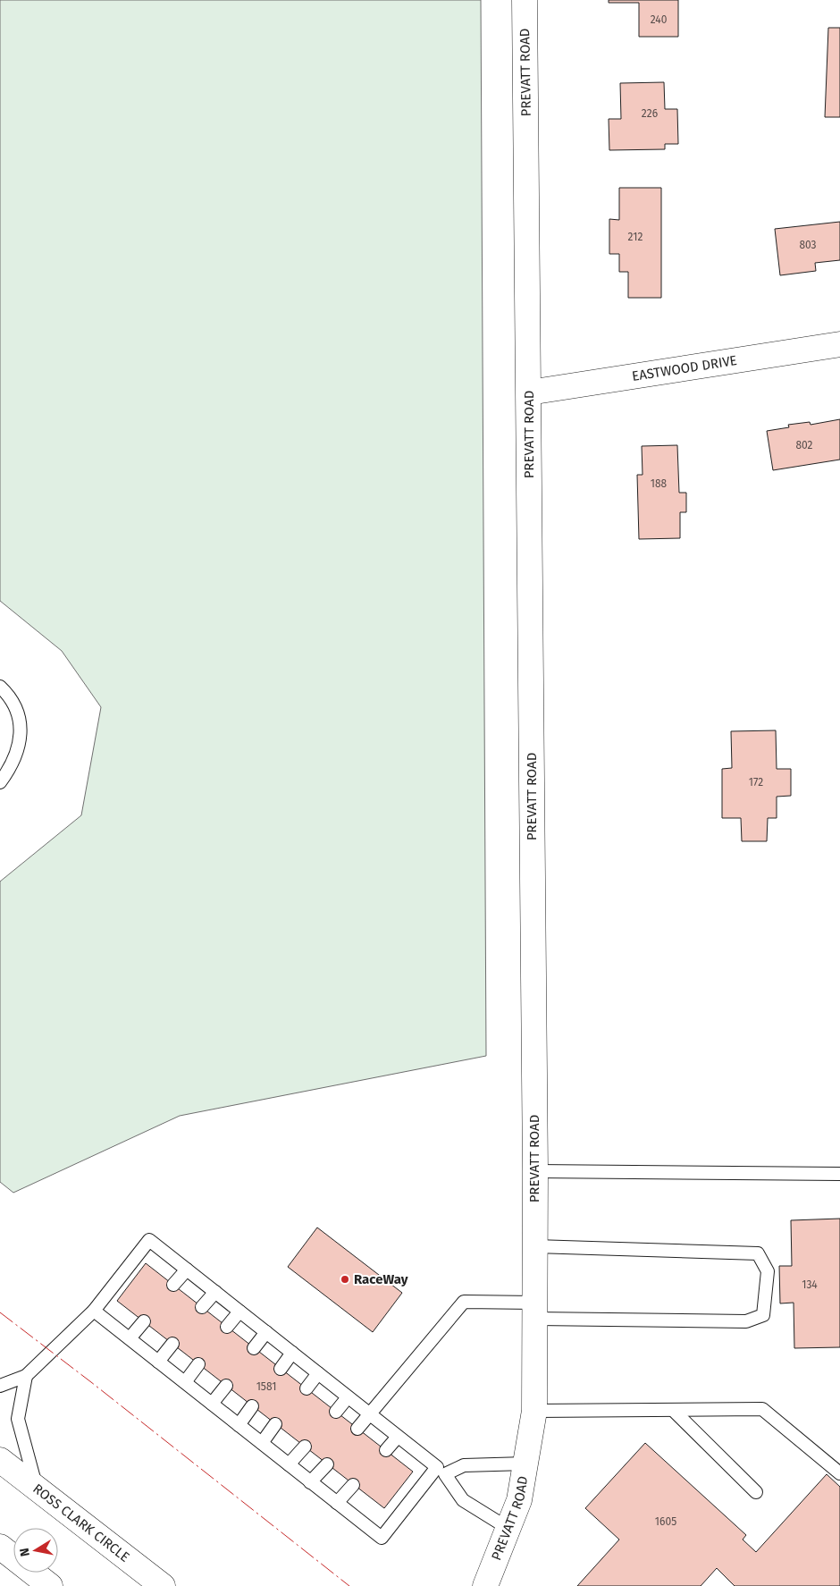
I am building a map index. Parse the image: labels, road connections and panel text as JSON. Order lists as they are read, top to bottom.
{
  "streets": {
    "main road": ["PREVATT ROAD", "EASTWOOD DRIVE", "ROSS CLARK CIRCLE"]
  },
  "crossings": [
    ["PREVATT ROAD", "EASTWOOD DRIVE"]
  ],
  "places": ["RaceWay"],
  "house_numbers": [
    "240",
    "226",
    "212",
    "803",
    "802",
    "188",
    "172",
    "134",
    "1581",
    "1605"
  ],
  "north": "left"
}
